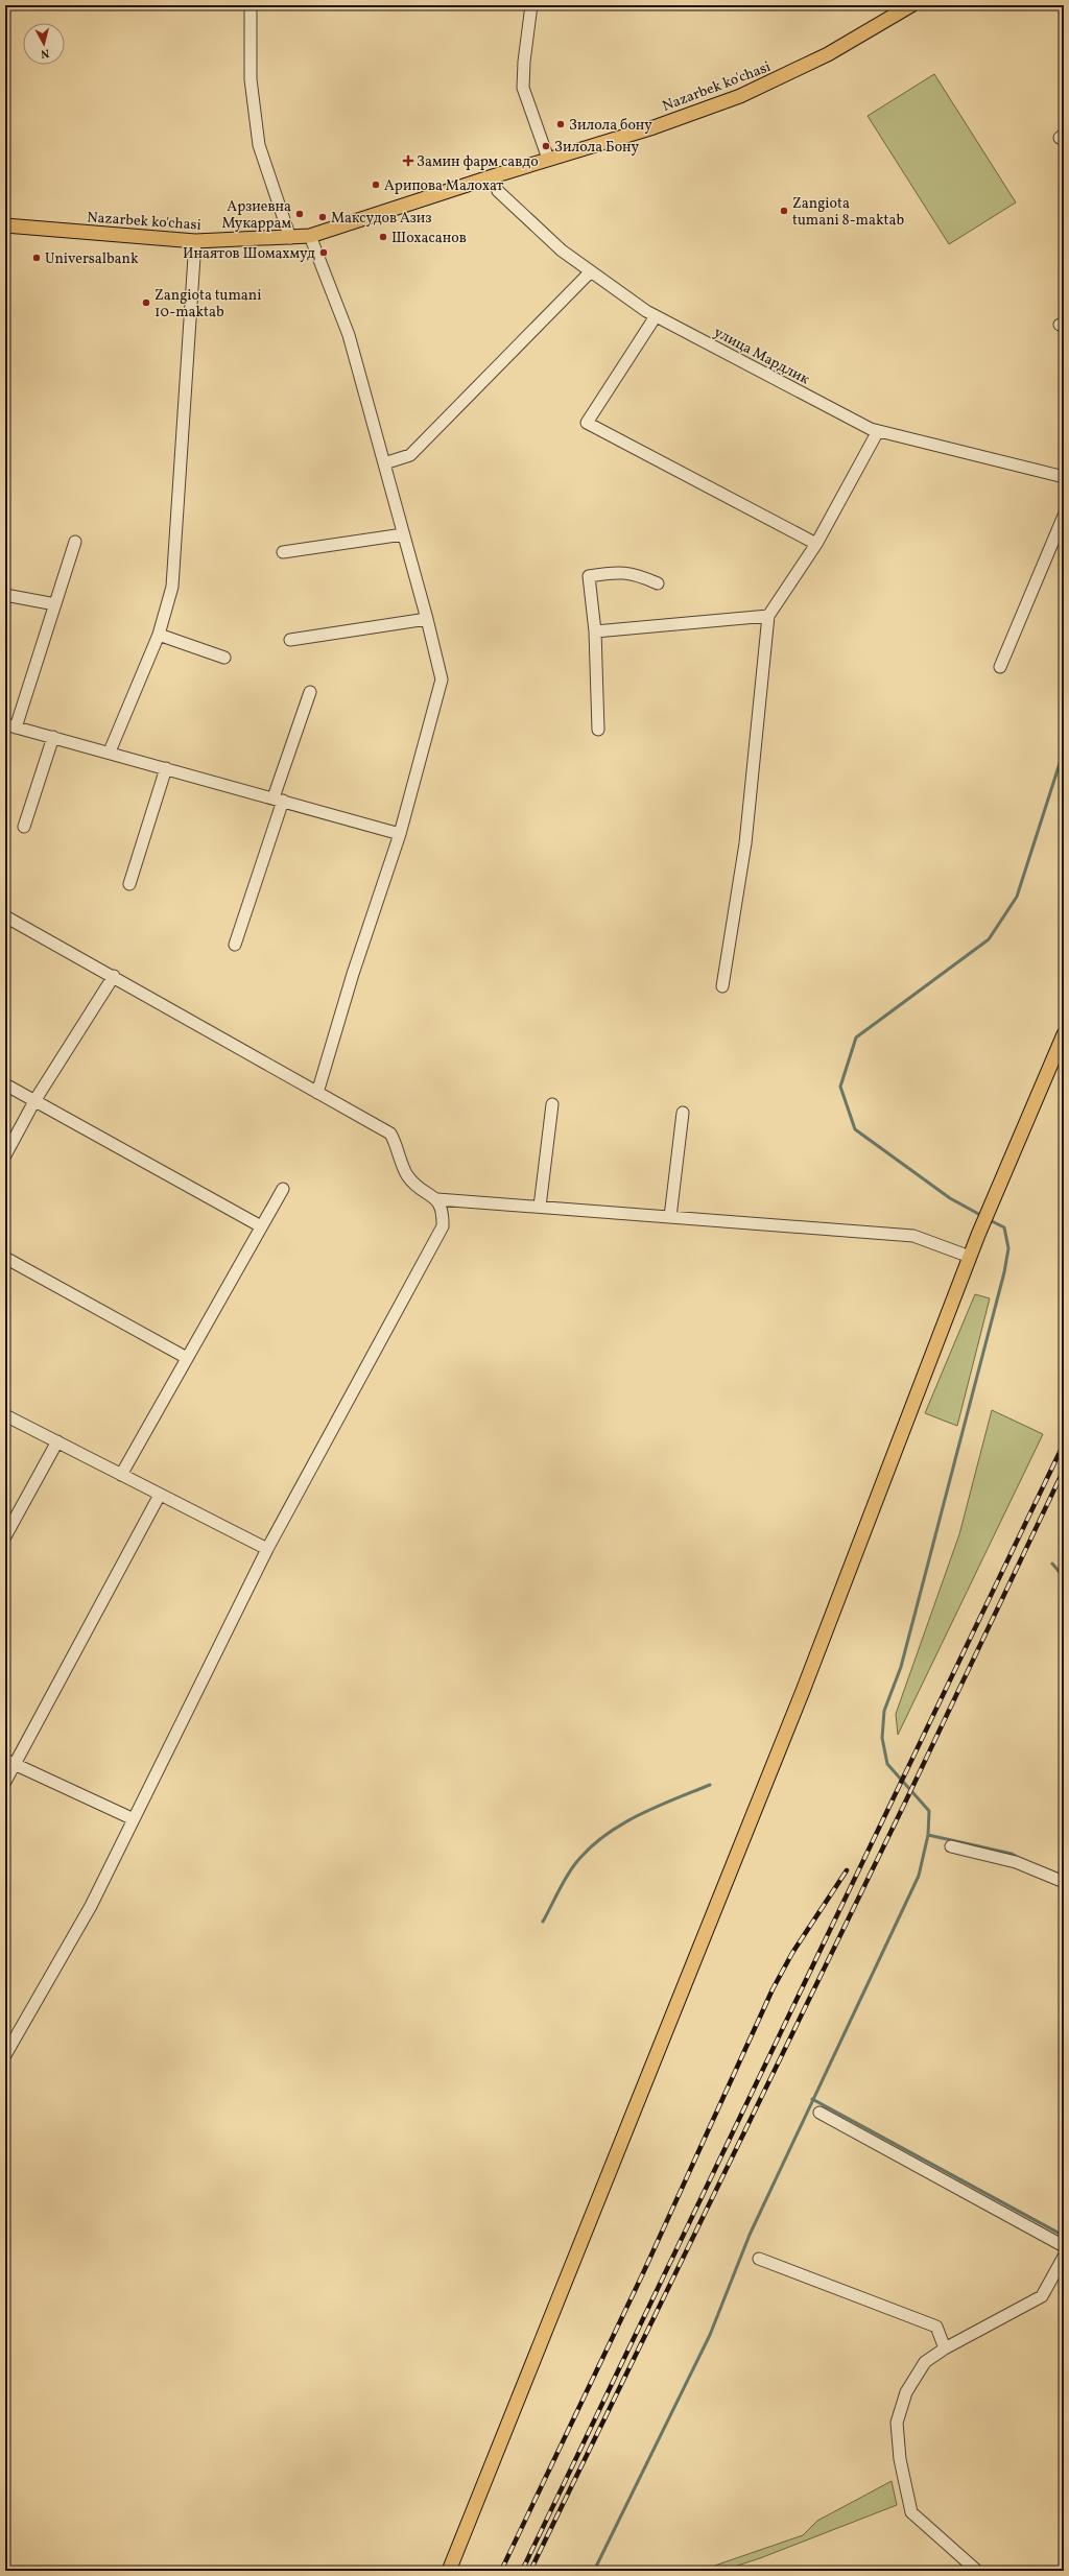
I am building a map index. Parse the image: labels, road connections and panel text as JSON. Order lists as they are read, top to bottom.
{
  "streets": {
    "main road": ["Nazarbek ko'chasi"],
    "street": ["улица Мардлик"]
  },
  "crossings": [
    ["Nazarbek ko'chasi", "улица Мардлик"]
  ],
  "places": {
    "other": [
      "Зилола бону",
      "Зилола Бону",
      "Арипова Малохат",
      "Zangiota tumani 8-maktab",
      "Арзиевна Мукаррам",
      "Максудов Азиз",
      "Шохасанов",
      "Инаятов Шомахмуд",
      "Universalbank",
      "Zangiota tumani 10-maktab"
    ],
    "health": ["Замин фарм савдо"]
  },
  "north": "bottom"
}
